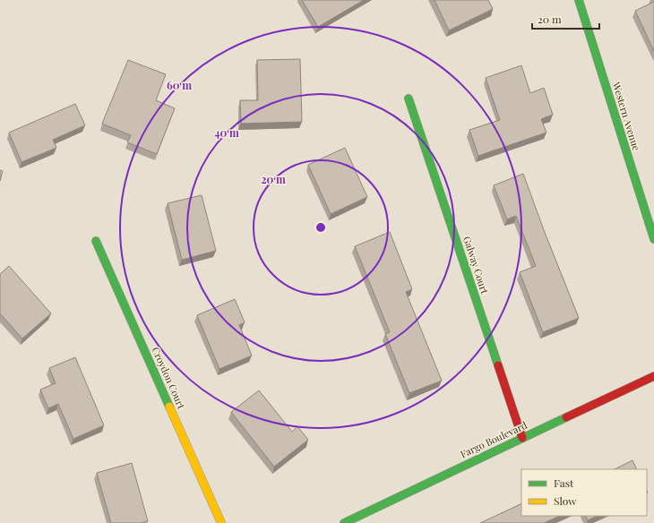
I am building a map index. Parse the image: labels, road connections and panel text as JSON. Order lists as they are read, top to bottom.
{
  "streets": {
    "street": [
      "Western Avenue",
      "Galway Court",
      "Croydon Court",
      "Fargo Boulevard"
    ]
  },
  "crossings": [
    ["Galway Court", "Fargo Boulevard"]
  ],
  "legend": ["Fast", "Slow"],
  "scale_bar": "20 m",
  "rings": ["60 m", "40 m", "20 m"]
}
